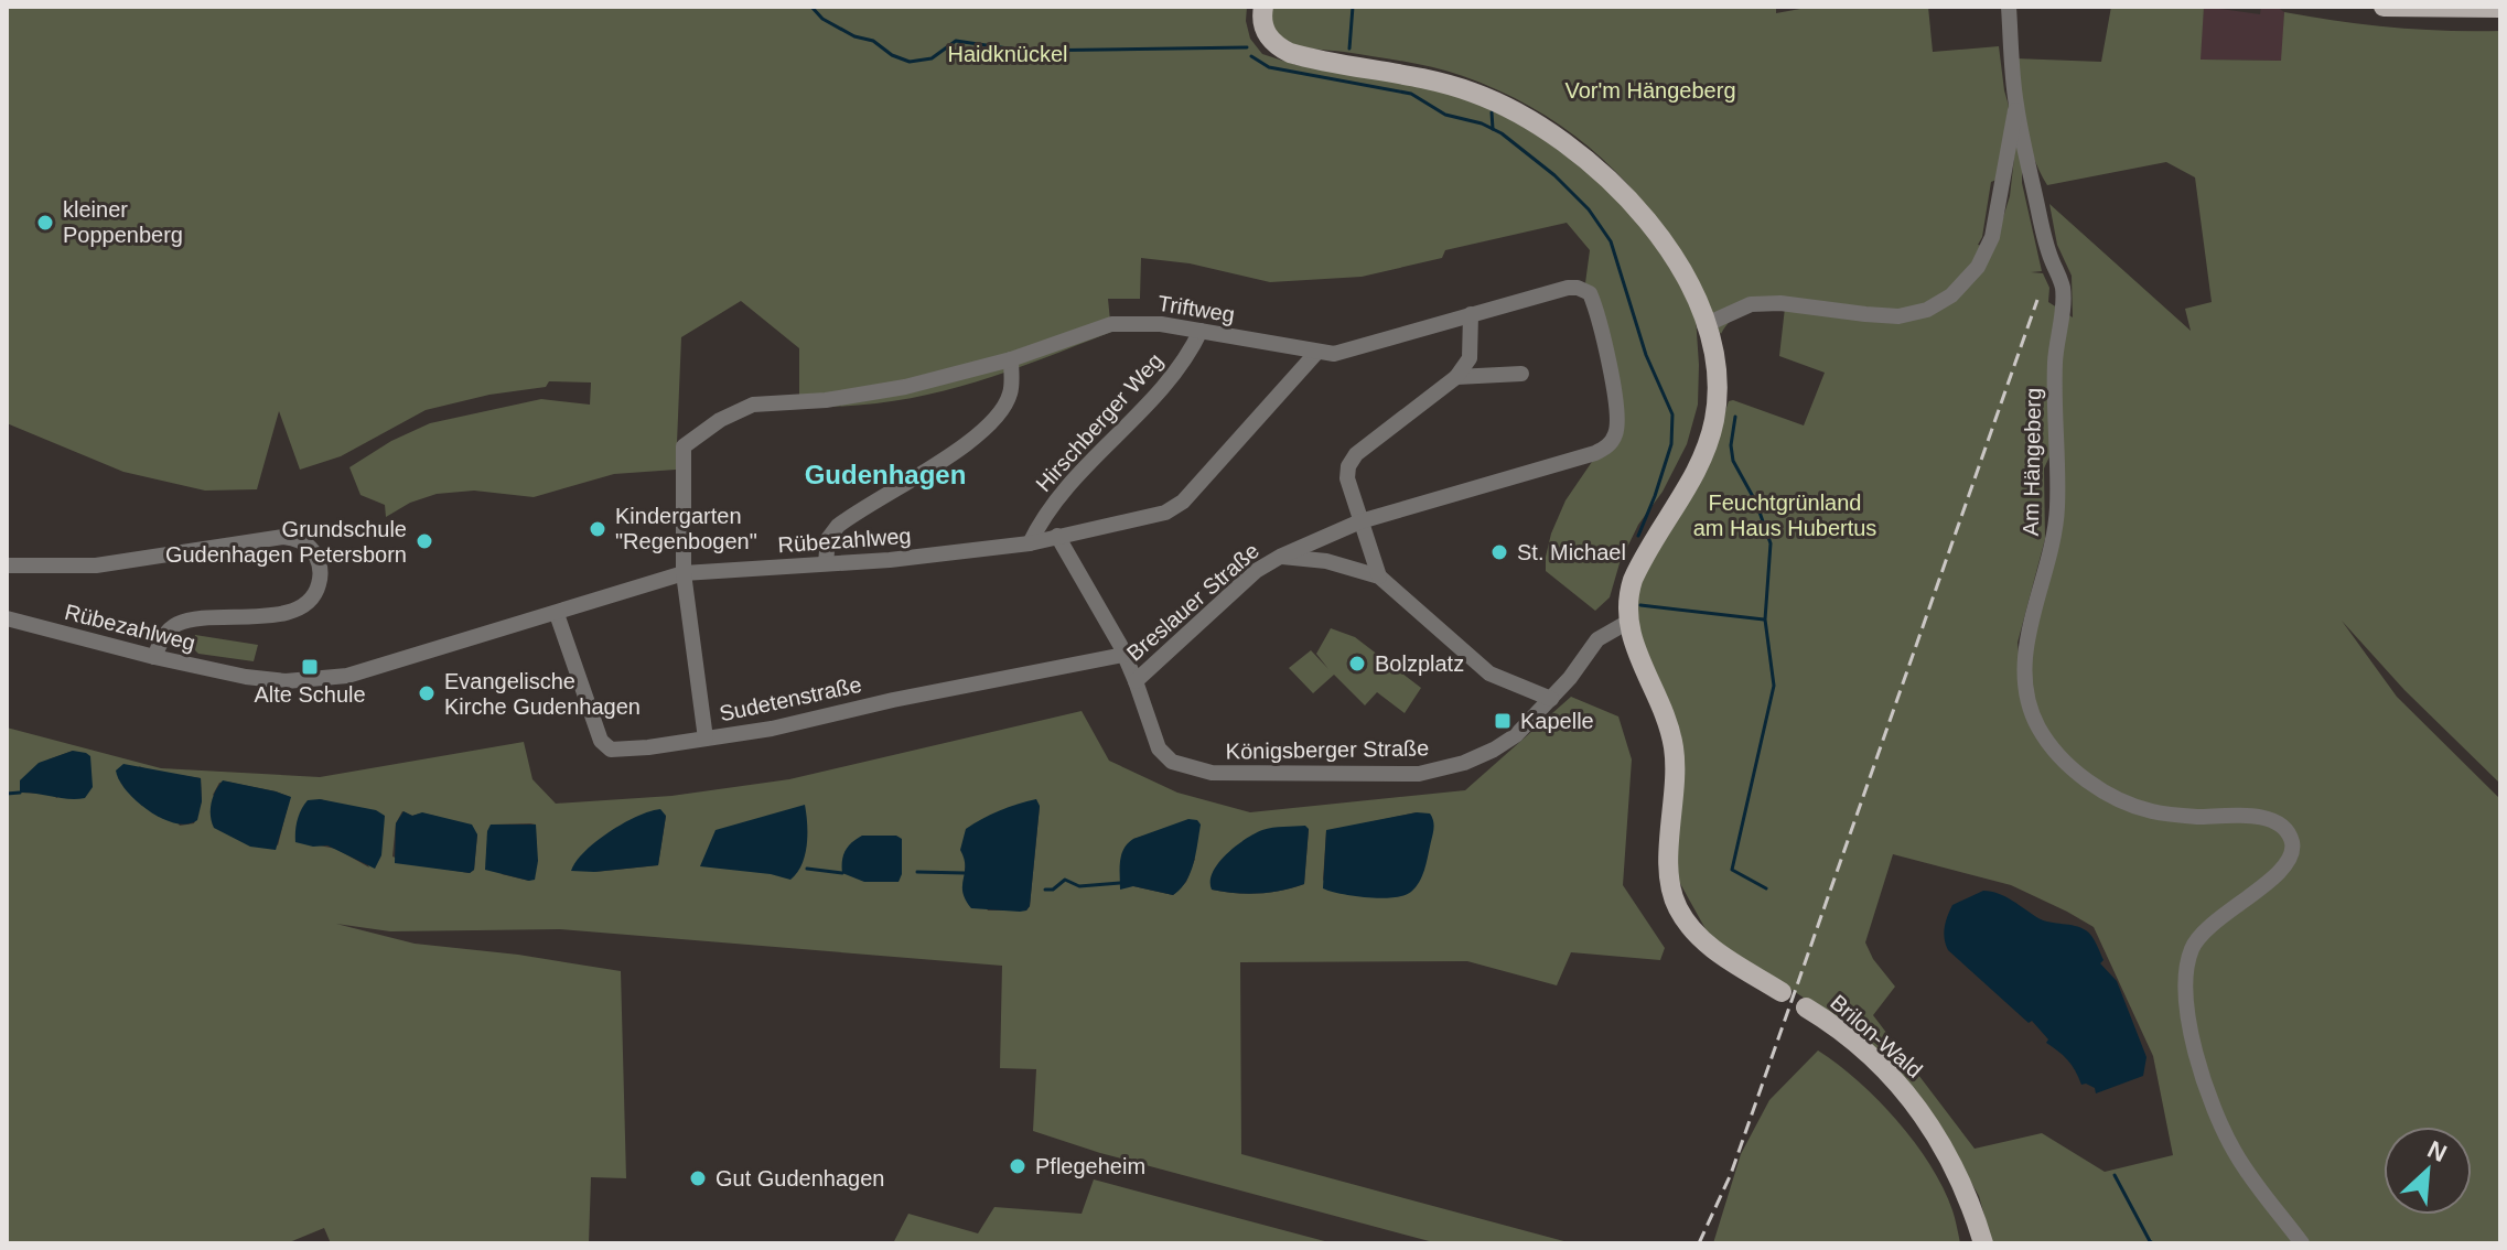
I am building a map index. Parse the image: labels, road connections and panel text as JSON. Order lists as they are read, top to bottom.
{
  "streets": {
    "main road": ["Brilon-Wald"],
    "street": [
      "Triftweg",
      "Hirschberger Weg",
      "Am Hängeberg",
      "Rübezahlweg",
      "Breslauer Straße",
      "Sudetenstraße",
      "Königsberger Straße"
    ]
  },
  "crossings": [
    ["Triftweg", "Hirschberger Weg"],
    ["Triftweg", "Rübezahlweg"],
    ["Triftweg", "Breslauer Straße"],
    ["Triftweg", "Sudetenstraße"],
    ["Hirschberger Weg", "Rübezahlweg"],
    ["Rübezahlweg", "Sudetenstraße"],
    ["Rübezahlweg", "Königsberger Straße"],
    ["Breslauer Straße", "Königsberger Straße"],
    ["Sudetenstraße", "Königsberger Straße"]
  ],
  "districts": ["Gudenhagen"],
  "parks": ["Haidknückel", "Vor'm Hängeberg", "Feuchtgrünland am Haus Hubertus"],
  "places": {
    "other": [
      "kleiner Poppenberg",
      "Kindergarten \"Regenbogen\"",
      "Grundschule Gudenhagen Petersborn",
      "St. Michael",
      "Bolzplatz",
      "Evangelische Kirche Gudenhagen",
      "Pflegeheim",
      "Gut Gudenhagen"
    ],
    "transit": ["Alte Schule", "Kapelle"]
  },
  "north": "top right"
}
